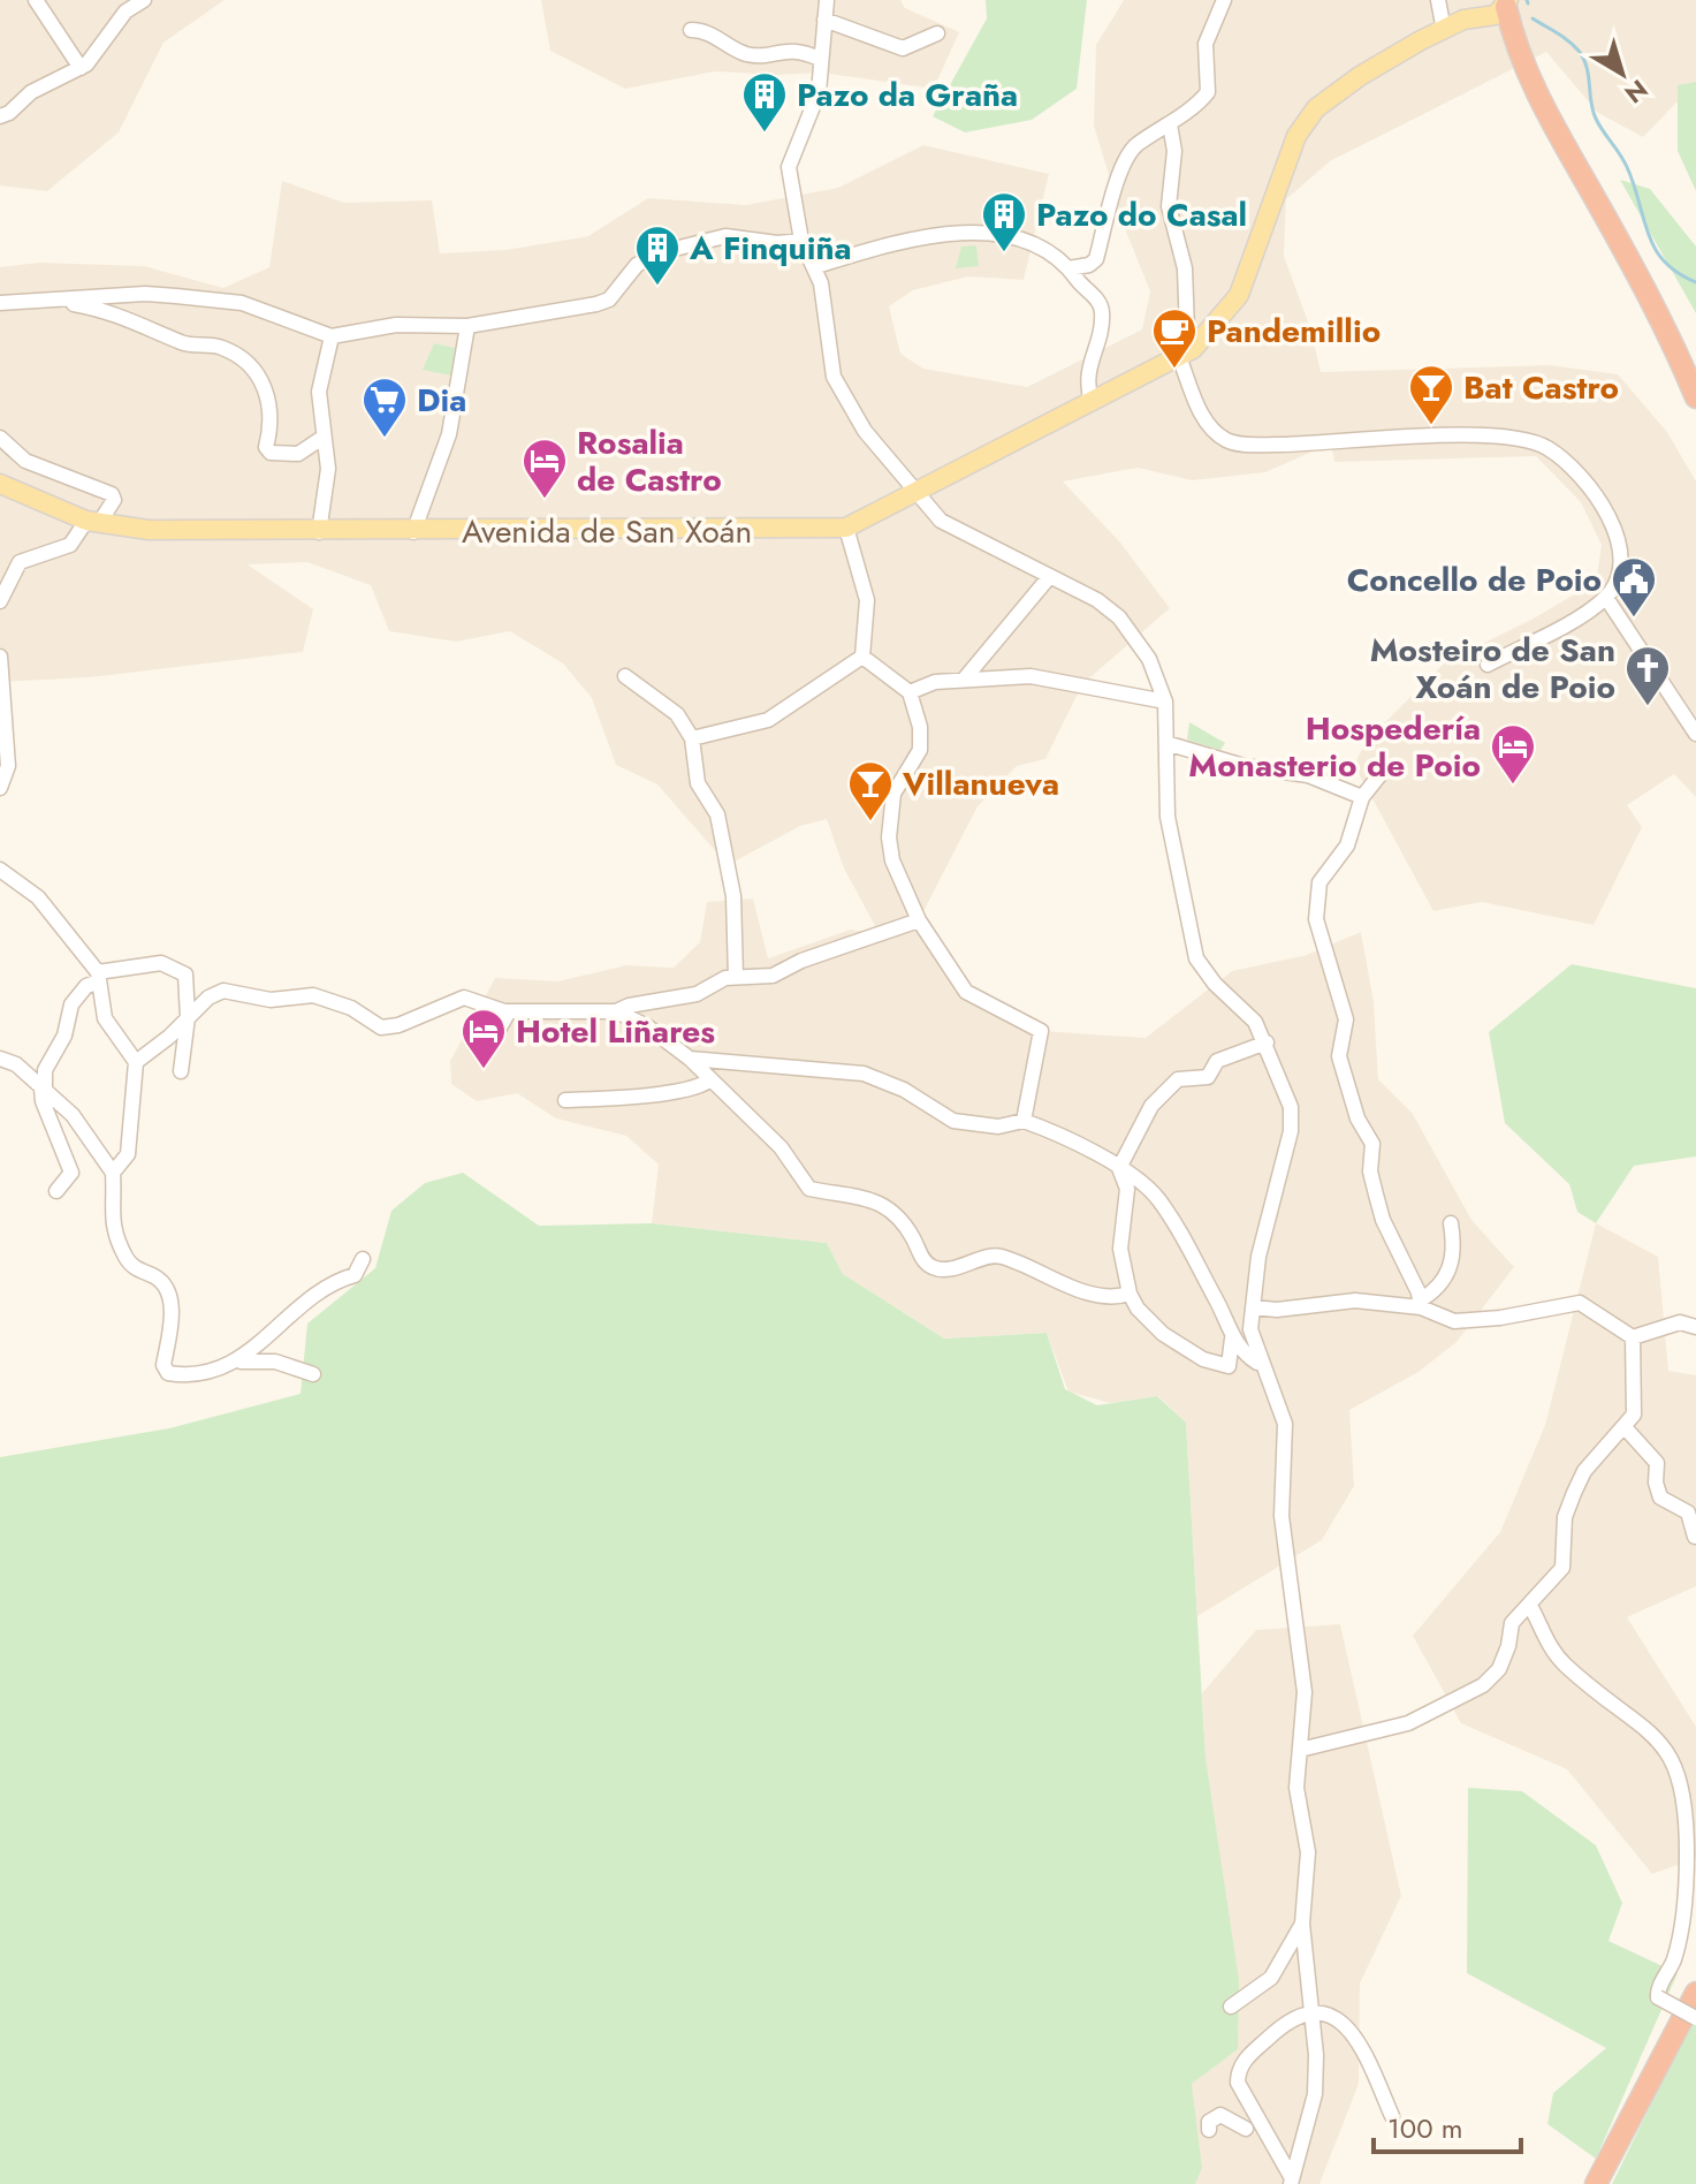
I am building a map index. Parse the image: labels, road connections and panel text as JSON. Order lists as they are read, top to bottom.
{
  "streets": {
    "main road": ["Avenida de San Xoán"]
  },
  "places": {
    "building": ["Pazo da Graña", "Pazo do Casal", "A Finquiña"],
    "cafe": ["Pandemillio"],
    "bar": ["Bat Castro", "Villanueva"],
    "supermarket": ["Dia"],
    "hotel": ["Rosalia de Castro", "Hospedería Monasterio de Poio", "Hotel Liñares"],
    "public building": ["Concello de Poio"],
    "church": ["Mosteiro de San Xoán de Poio"]
  },
  "scale_bar": "100 m",
  "north": "bottom right"
}
